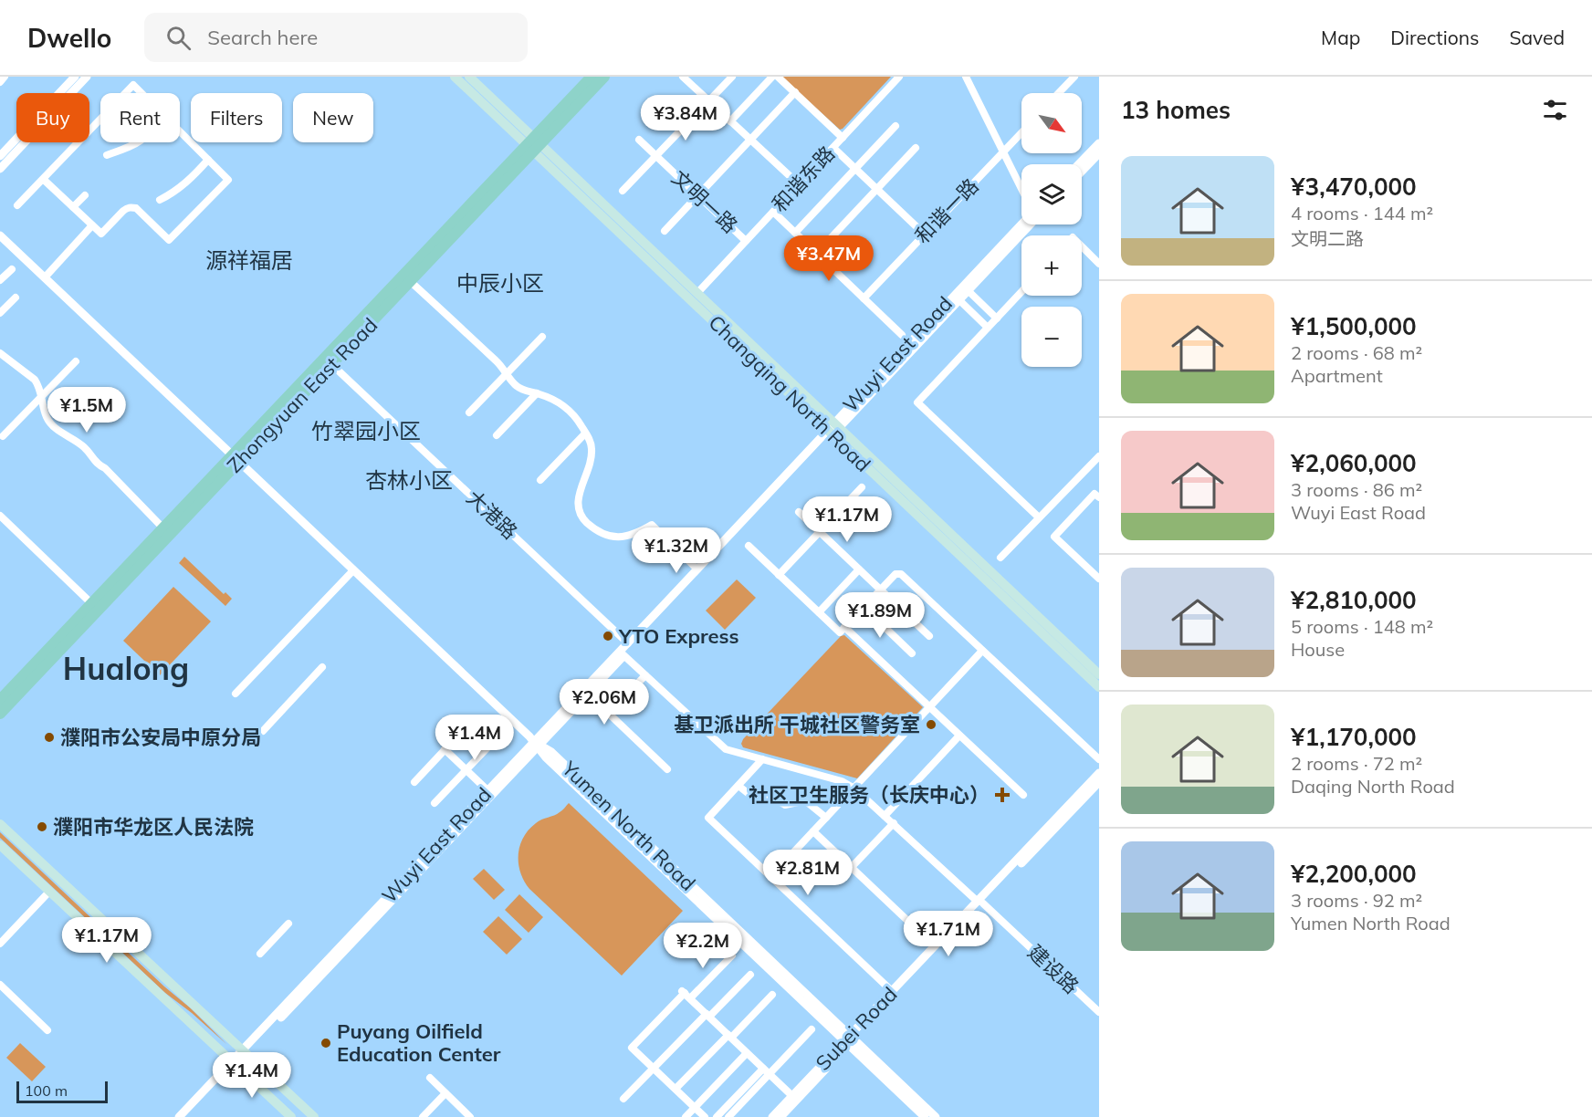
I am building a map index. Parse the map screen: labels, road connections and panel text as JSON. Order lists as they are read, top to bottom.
{
  "streets": {
    "main road": ["Changqing North Road", "Zhongyuan East Road"],
    "street": [
      "和谐东路",
      "文明一路",
      "和谐一路",
      "Wuyi East Road",
      "大港路",
      "Yumen North Road",
      "建设路",
      "Subei Road"
    ]
  },
  "crossings": [
    ["和谐东路", "文明一路"],
    ["和谐东路", "Changqing North Road"],
    ["Wuyi East Road", "Changqing North Road"],
    ["Wuyi East Road", "大港路"],
    ["Wuyi East Road", "Yumen North Road"],
    ["Wuyi East Road", "建设路"],
    ["Changqing North Road", "Zhongyuan East Road"],
    ["Zhongyuan East Road", "大港路"],
    ["Zhongyuan East Road", "Yumen North Road"],
    ["Yumen North Road", "Subei Road"],
    ["建设路", "Subei Road"]
  ],
  "districts": [
    "源祥福居",
    "中辰小区",
    "竹翠园小区",
    "杏林小区",
    "Hualong"
  ],
  "places": {
    "other": [
      "YTO Express",
      "基卫派出所 干城社区警务室",
      "濮阳市公安局中原分局",
      "濮阳市华龙区人民法院",
      "Puyang Oilfield Education Center"
    ],
    "health": ["社区卫生服务（长庆中心）"]
  },
  "scale_bar": "100 m",
  "north": "bottom right",
  "page": {
    "header": "Dwello",
    "search": "Search here",
    "nav": ["Map", "Directions", "Saved"],
    "heading": "13 homes",
    "map_buttons": ["+", "−"],
    "chip": [
      "Buy",
      "Rent",
      "Filters",
      "New"
    ],
    "price": [
      "¥3.84M",
      "¥3.47M",
      "¥1.5M",
      "¥1.17M",
      "¥1.32M",
      "¥1.89M",
      "¥2.06M",
      "¥1.4M",
      "¥2.81M",
      "¥1.71M",
      "¥1.17M",
      "¥2.2M",
      "¥1.4M"
    ],
    "list": [
      {
        "name": "¥3,470,000",
        "note": "4 rooms · 144 m² · 文明二路"
      },
      {
        "name": "¥1,500,000",
        "note": "2 rooms · 68 m² · Apartment"
      },
      {
        "name": "¥2,060,000",
        "note": "3 rooms · 86 m² · Wuyi East Road"
      },
      {
        "name": "¥2,810,000",
        "note": "5 rooms · 148 m² · House"
      },
      {
        "name": "¥1,170,000",
        "note": "2 rooms · 72 m² · Daqing North Road"
      },
      {
        "name": "¥2,200,000",
        "note": "3 rooms · 92 m² · Yumen North Road"
      }
    ],
    "scale": "100 m"
  }
}
